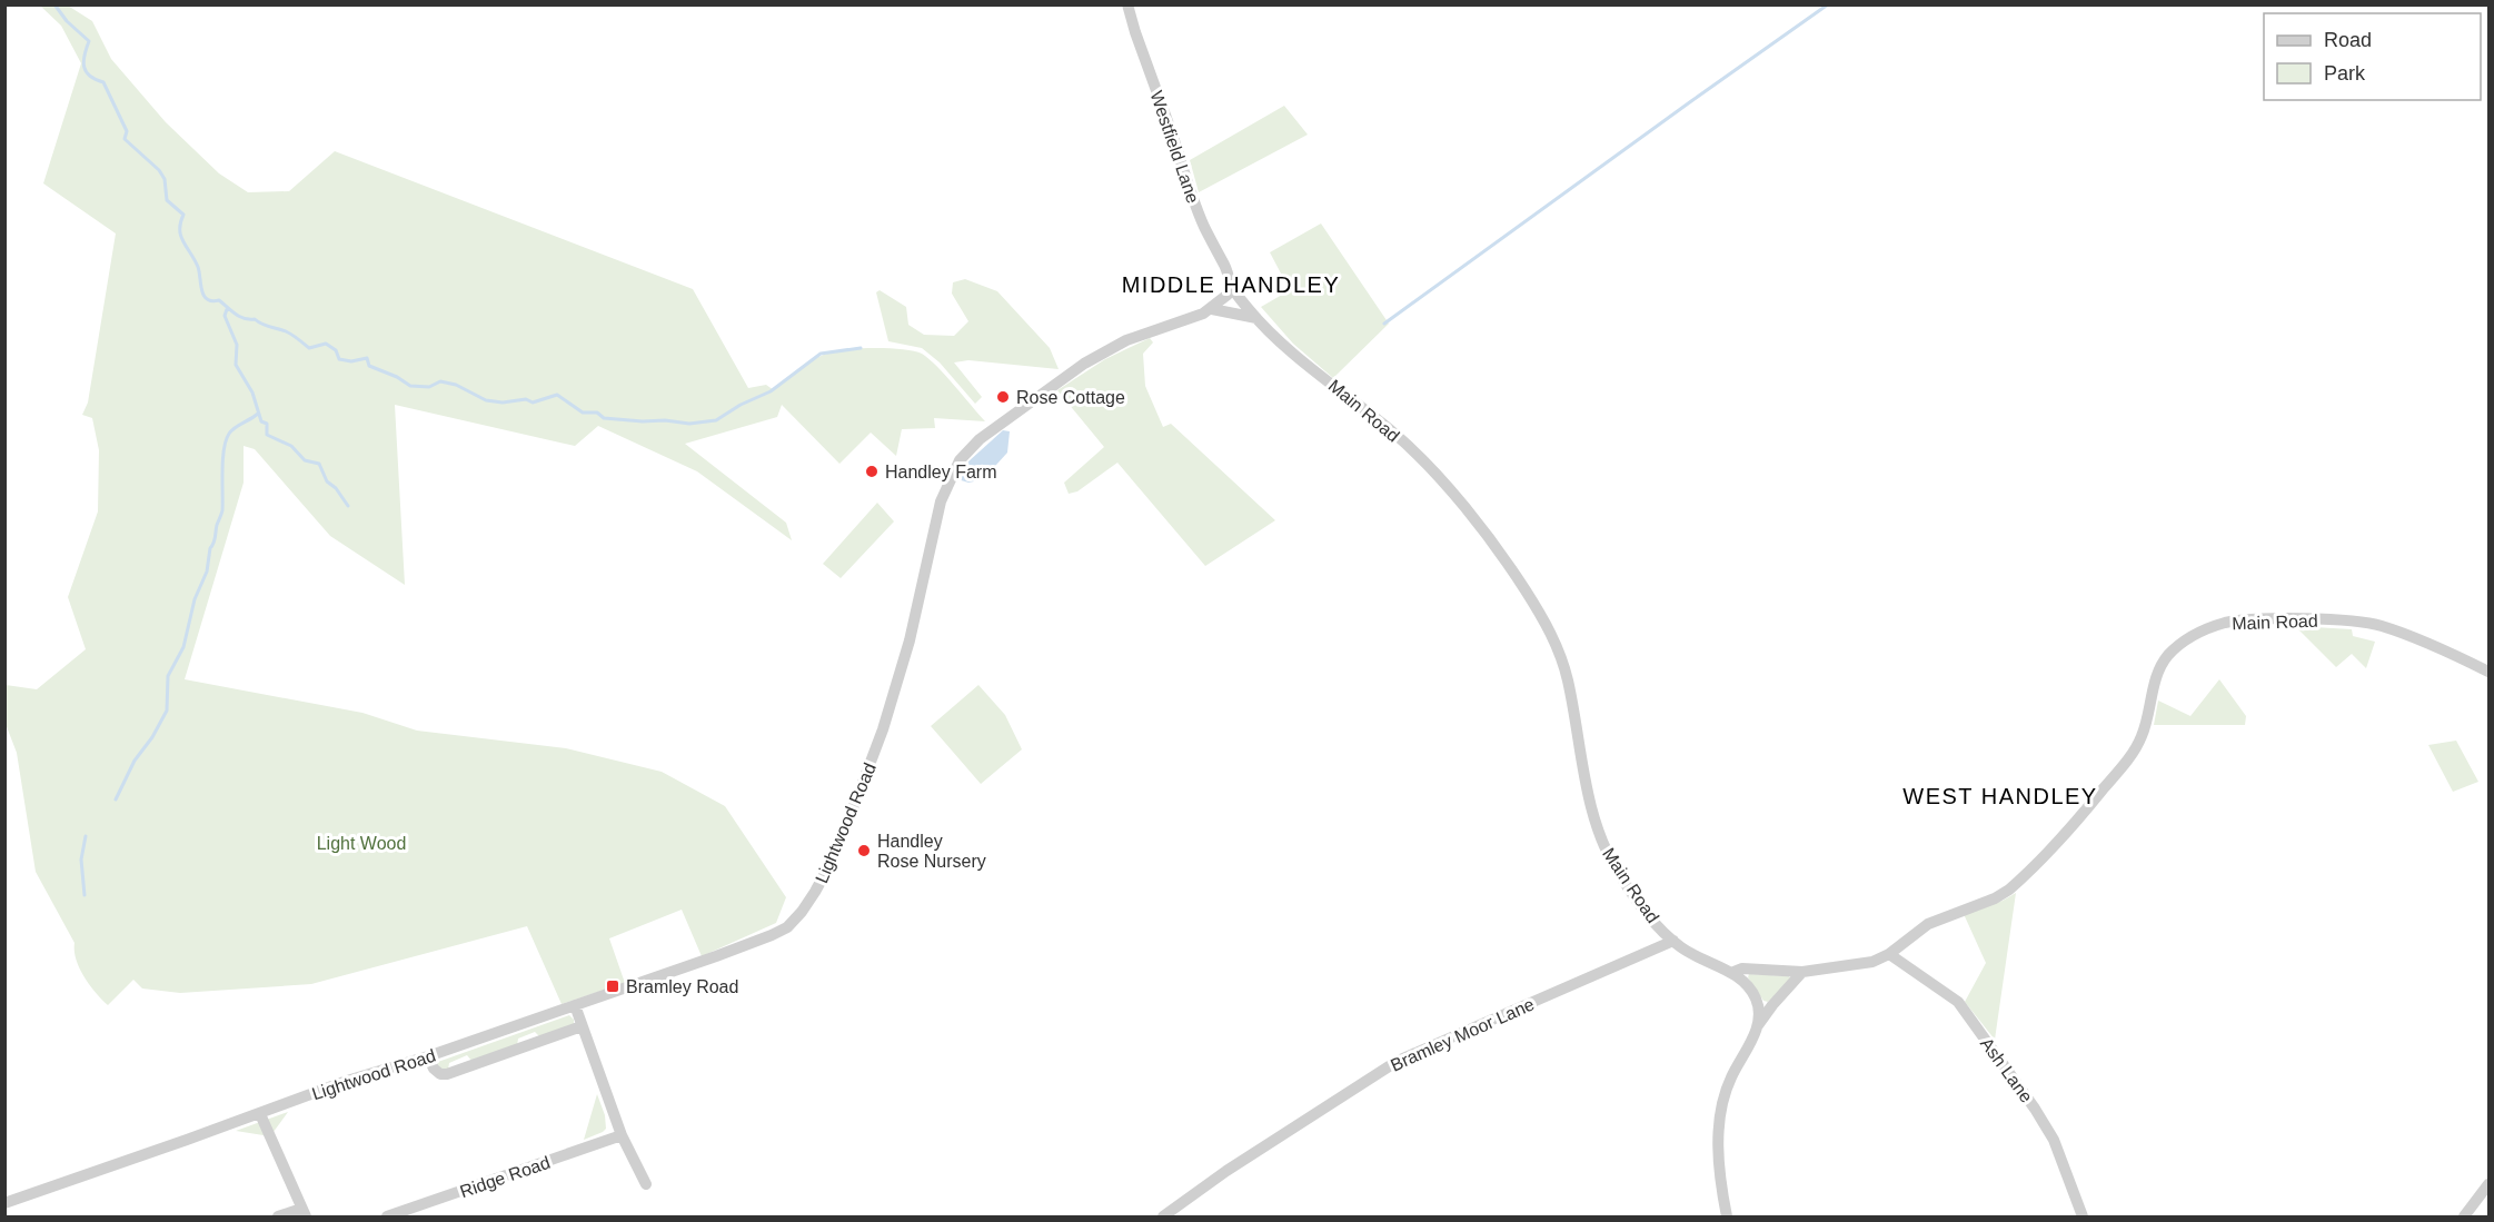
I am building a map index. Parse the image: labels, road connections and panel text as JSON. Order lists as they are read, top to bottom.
{
  "streets": {
    "street": [
      "Westfield Lane",
      "Main Road",
      "Lightwood Road",
      "Bramley Moor Lane",
      "Ash Lane",
      "Ridge Road"
    ]
  },
  "crossings": [
    ["Westfield Lane", "Main Road"],
    ["Main Road", "Bramley Moor Lane"],
    ["Main Road", "Ash Lane"]
  ],
  "districts": ["MIDDLE HANDLEY", "WEST HANDLEY"],
  "parks": ["Light Wood"],
  "places": {
    "other": ["Rose Cottage", "Handley Farm", "Handley Rose Nursery"],
    "transit": ["Bramley Road"]
  },
  "legend": ["Road", "Park"]
}
